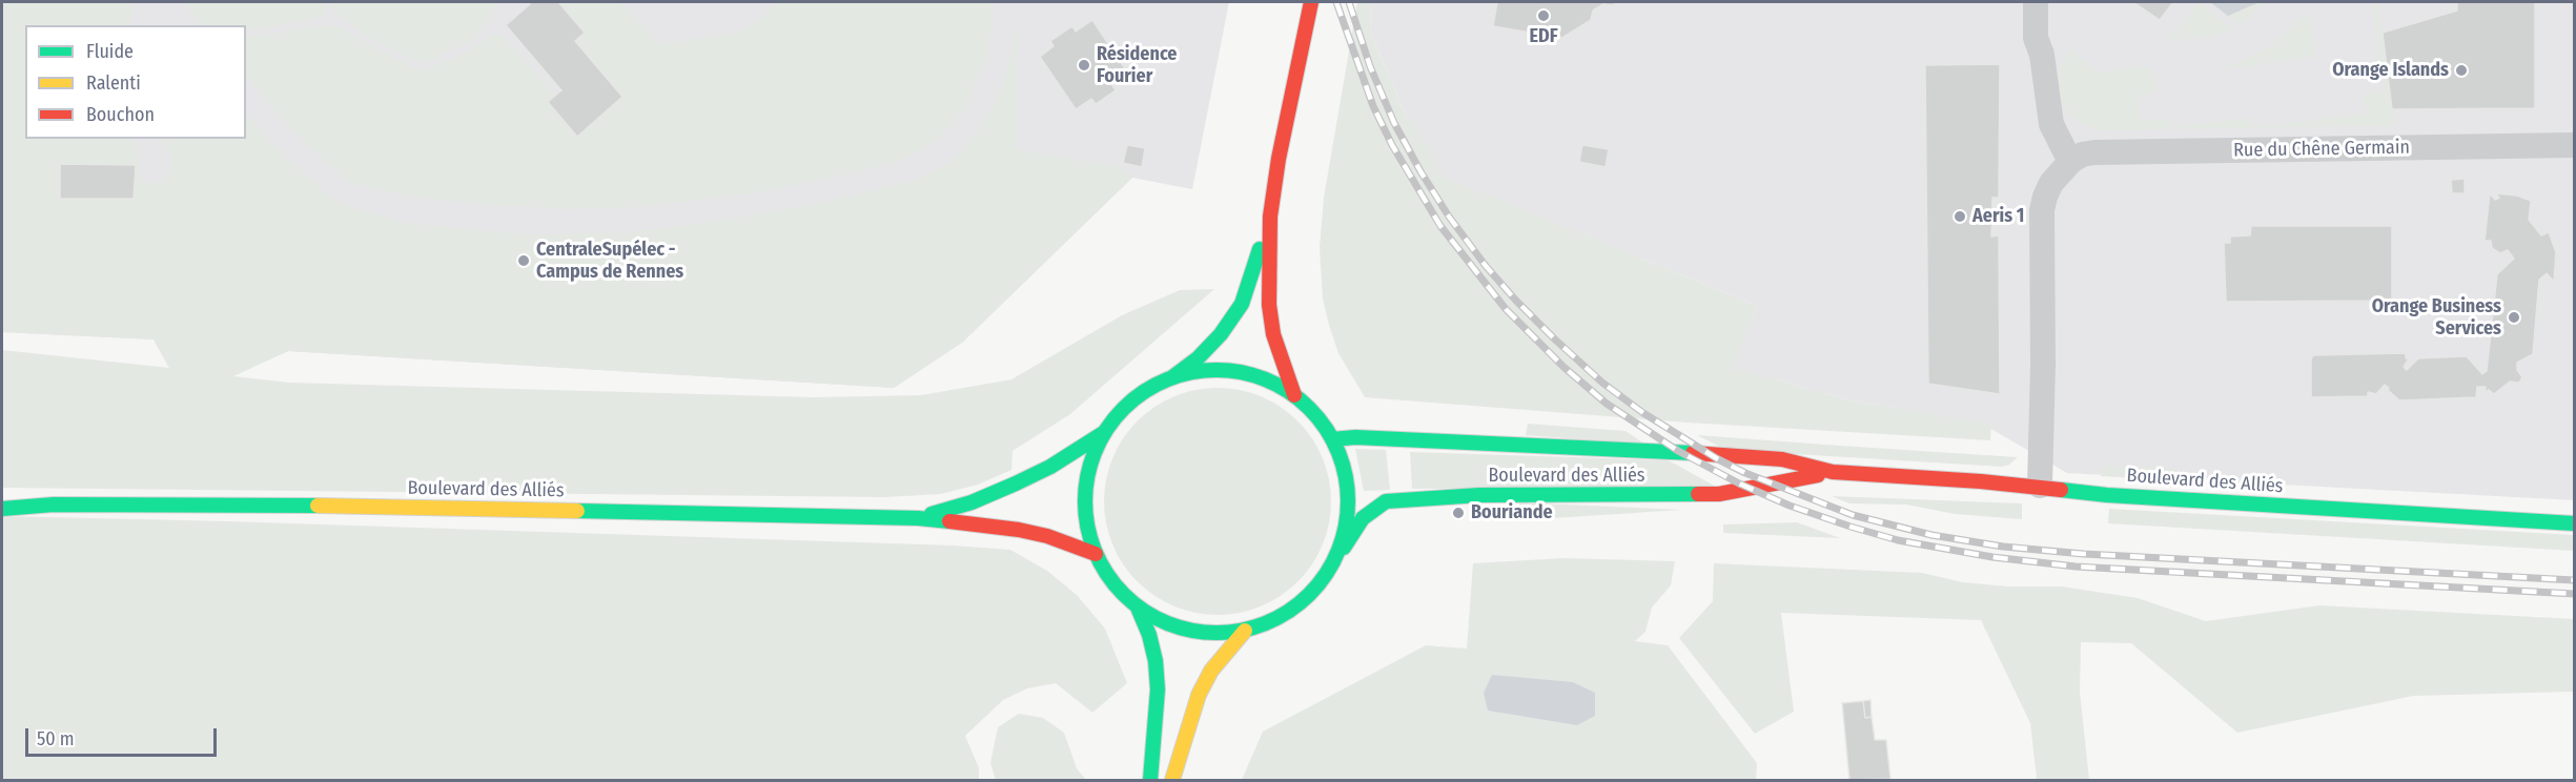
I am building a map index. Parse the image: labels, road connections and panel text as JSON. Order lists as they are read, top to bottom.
{
  "streets": {
    "main road": ["Boulevard des Alliés"],
    "street": ["Rue du Chêne Germain"]
  },
  "places": [
    "EDF",
    "Résidence Fourier",
    "Orange Islands",
    "Aeris 1",
    "CentraleSupélec - Campus de Rennes",
    "Orange Business Services",
    "Bouriande"
  ],
  "legend": ["Fluide", "Ralenti", "Bouchon"],
  "scale_bar": "50 m"
}
